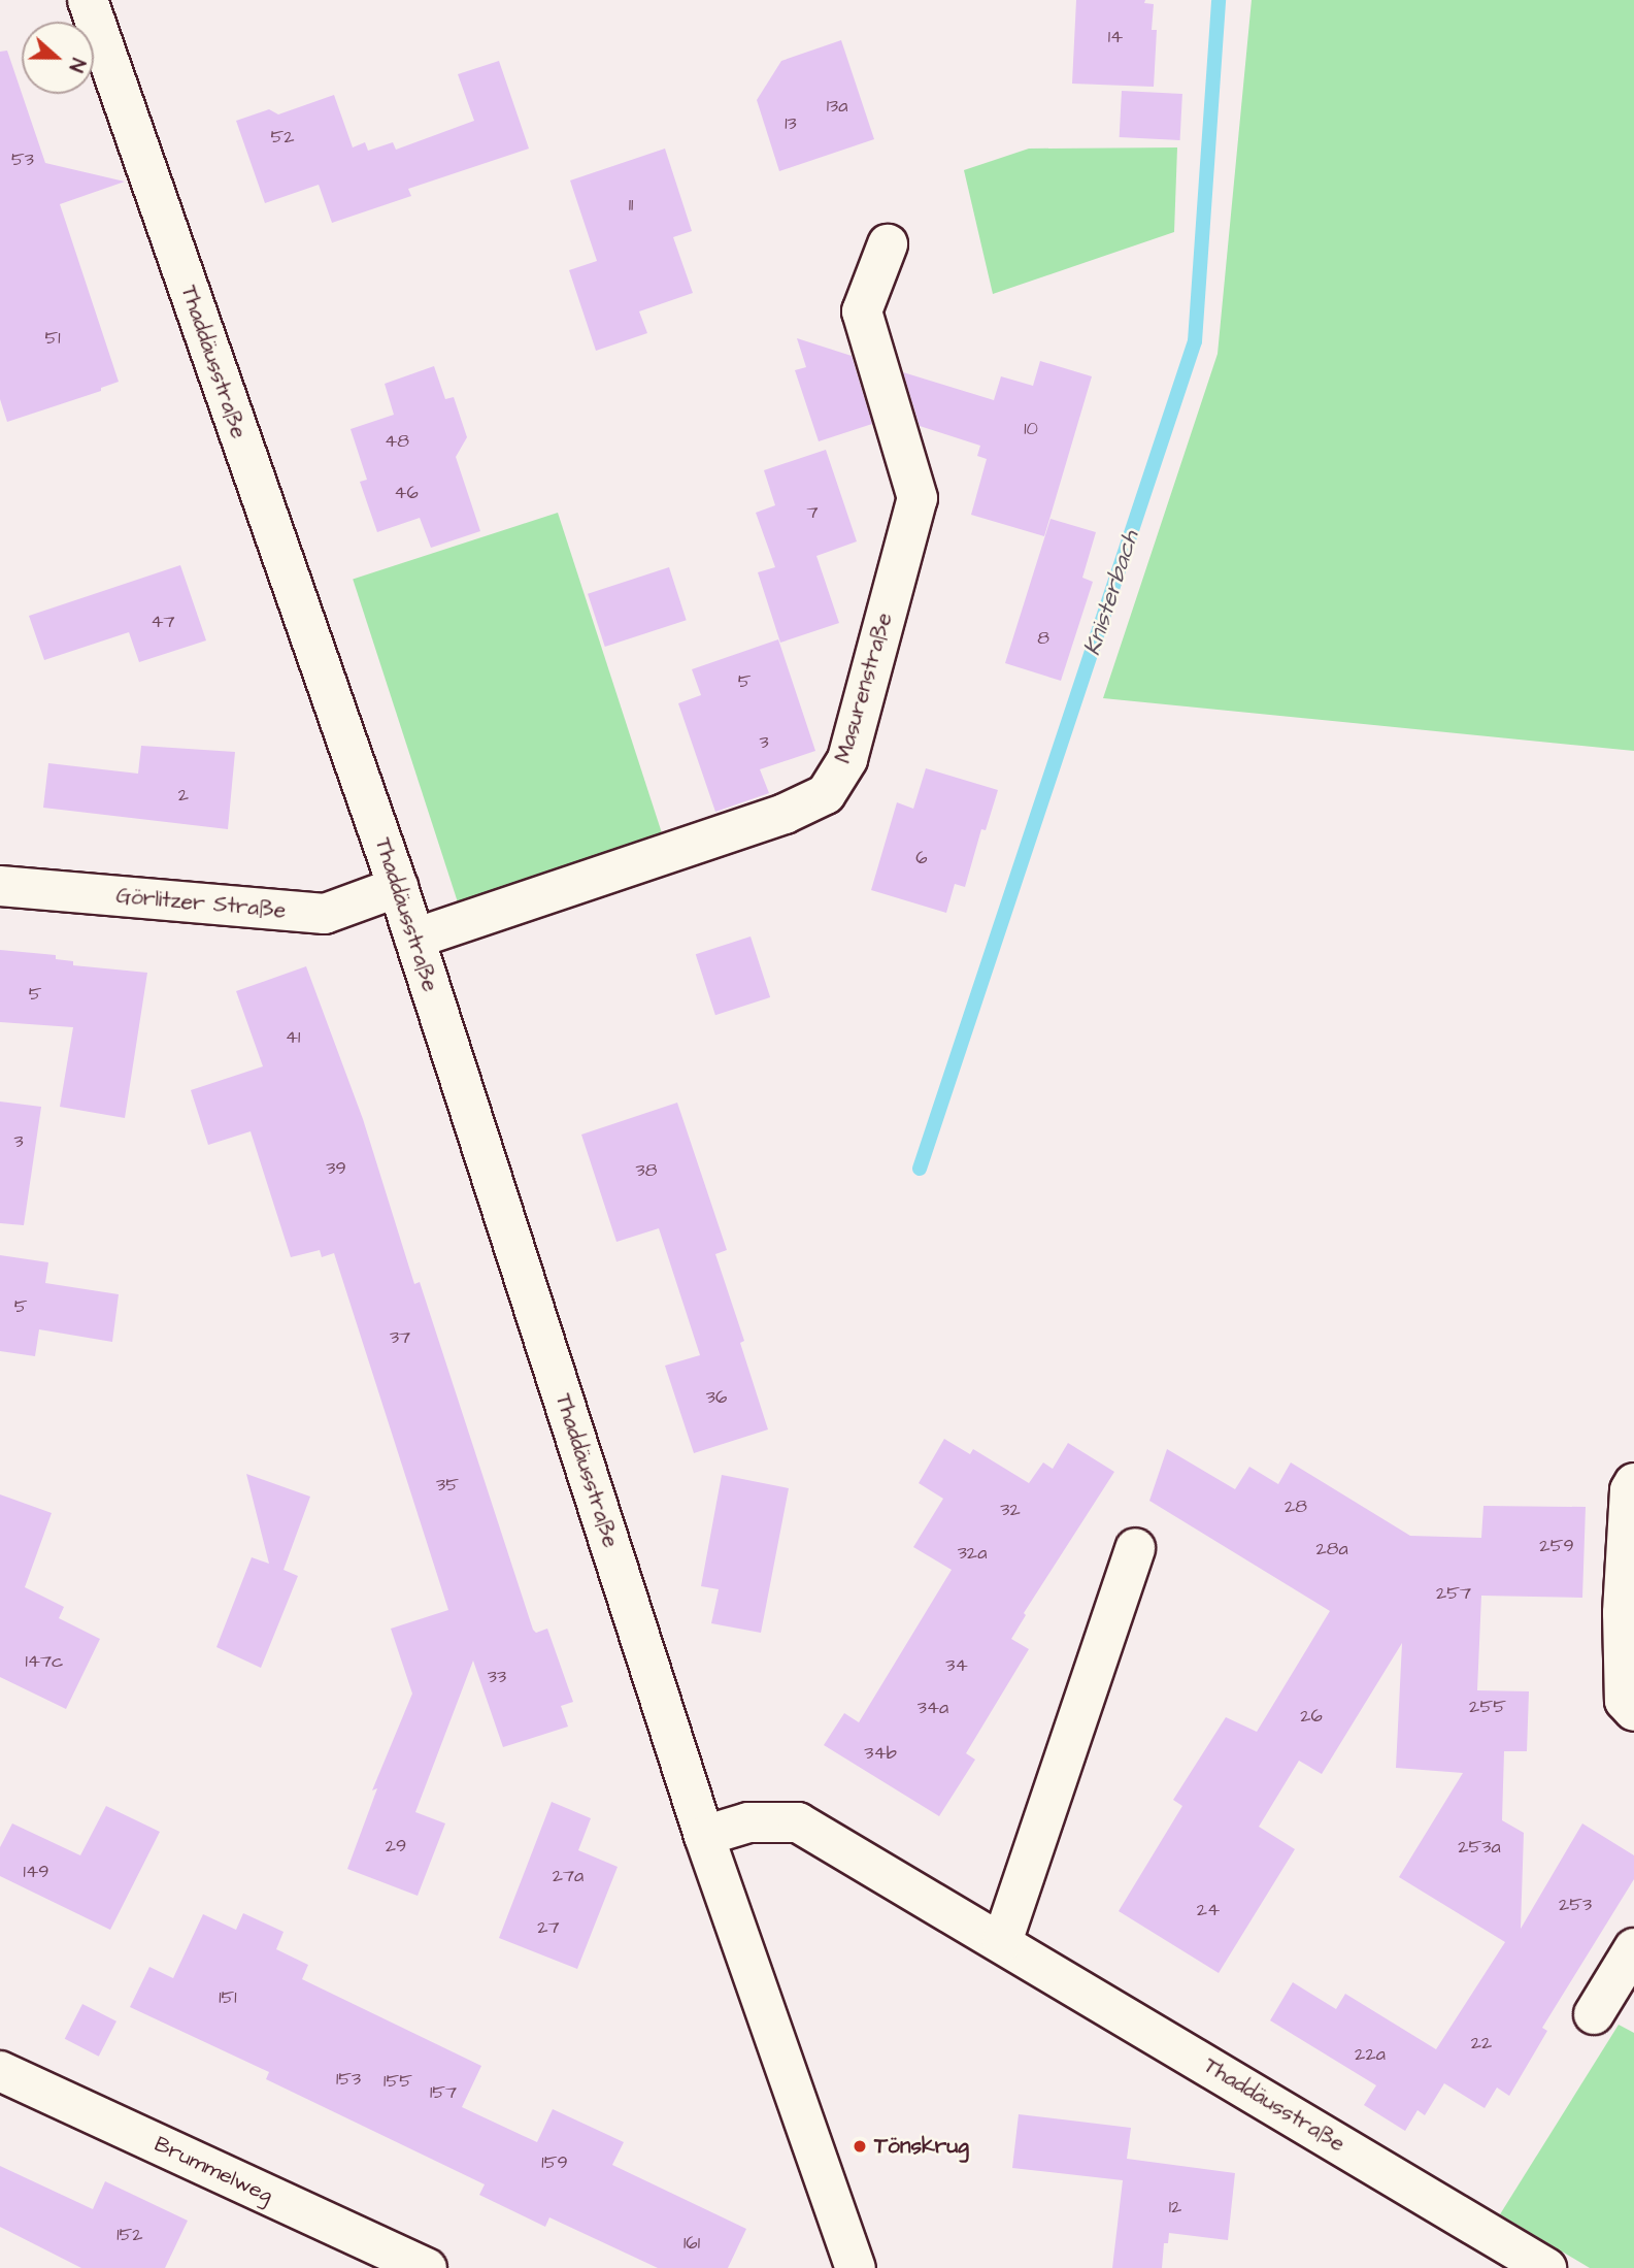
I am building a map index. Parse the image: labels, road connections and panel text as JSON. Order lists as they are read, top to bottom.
{
  "streets": {
    "street": [
      "Thaddäusstraße",
      "Masurenstraße",
      "Görlitzer Straße",
      "Brummelweg"
    ]
  },
  "crossings": [
    ["Thaddäusstraße", "Masurenstraße"],
    ["Thaddäusstraße", "Görlitzer Straße"]
  ],
  "water": ["Knisterbach"],
  "places": ["Tönskrug"],
  "house_numbers": [
    "14",
    "13a",
    "13",
    "52",
    "53",
    "11",
    "51",
    "10",
    "48",
    "46",
    "7",
    "47",
    "8",
    "5",
    "3",
    "2",
    "6",
    "5",
    "41",
    "3",
    "39",
    "38",
    "5",
    "37",
    "36",
    "35",
    "28",
    "32",
    "259",
    "28a",
    "32a",
    "257",
    "147c",
    "34",
    "33",
    "255",
    "34a",
    "26",
    "34b",
    "29",
    "253a",
    "149",
    "27a",
    "253",
    "24",
    "27",
    "151",
    "22",
    "22a",
    "153",
    "155",
    "157",
    "159",
    "12",
    "152",
    "161"
  ],
  "north": "right"
}
